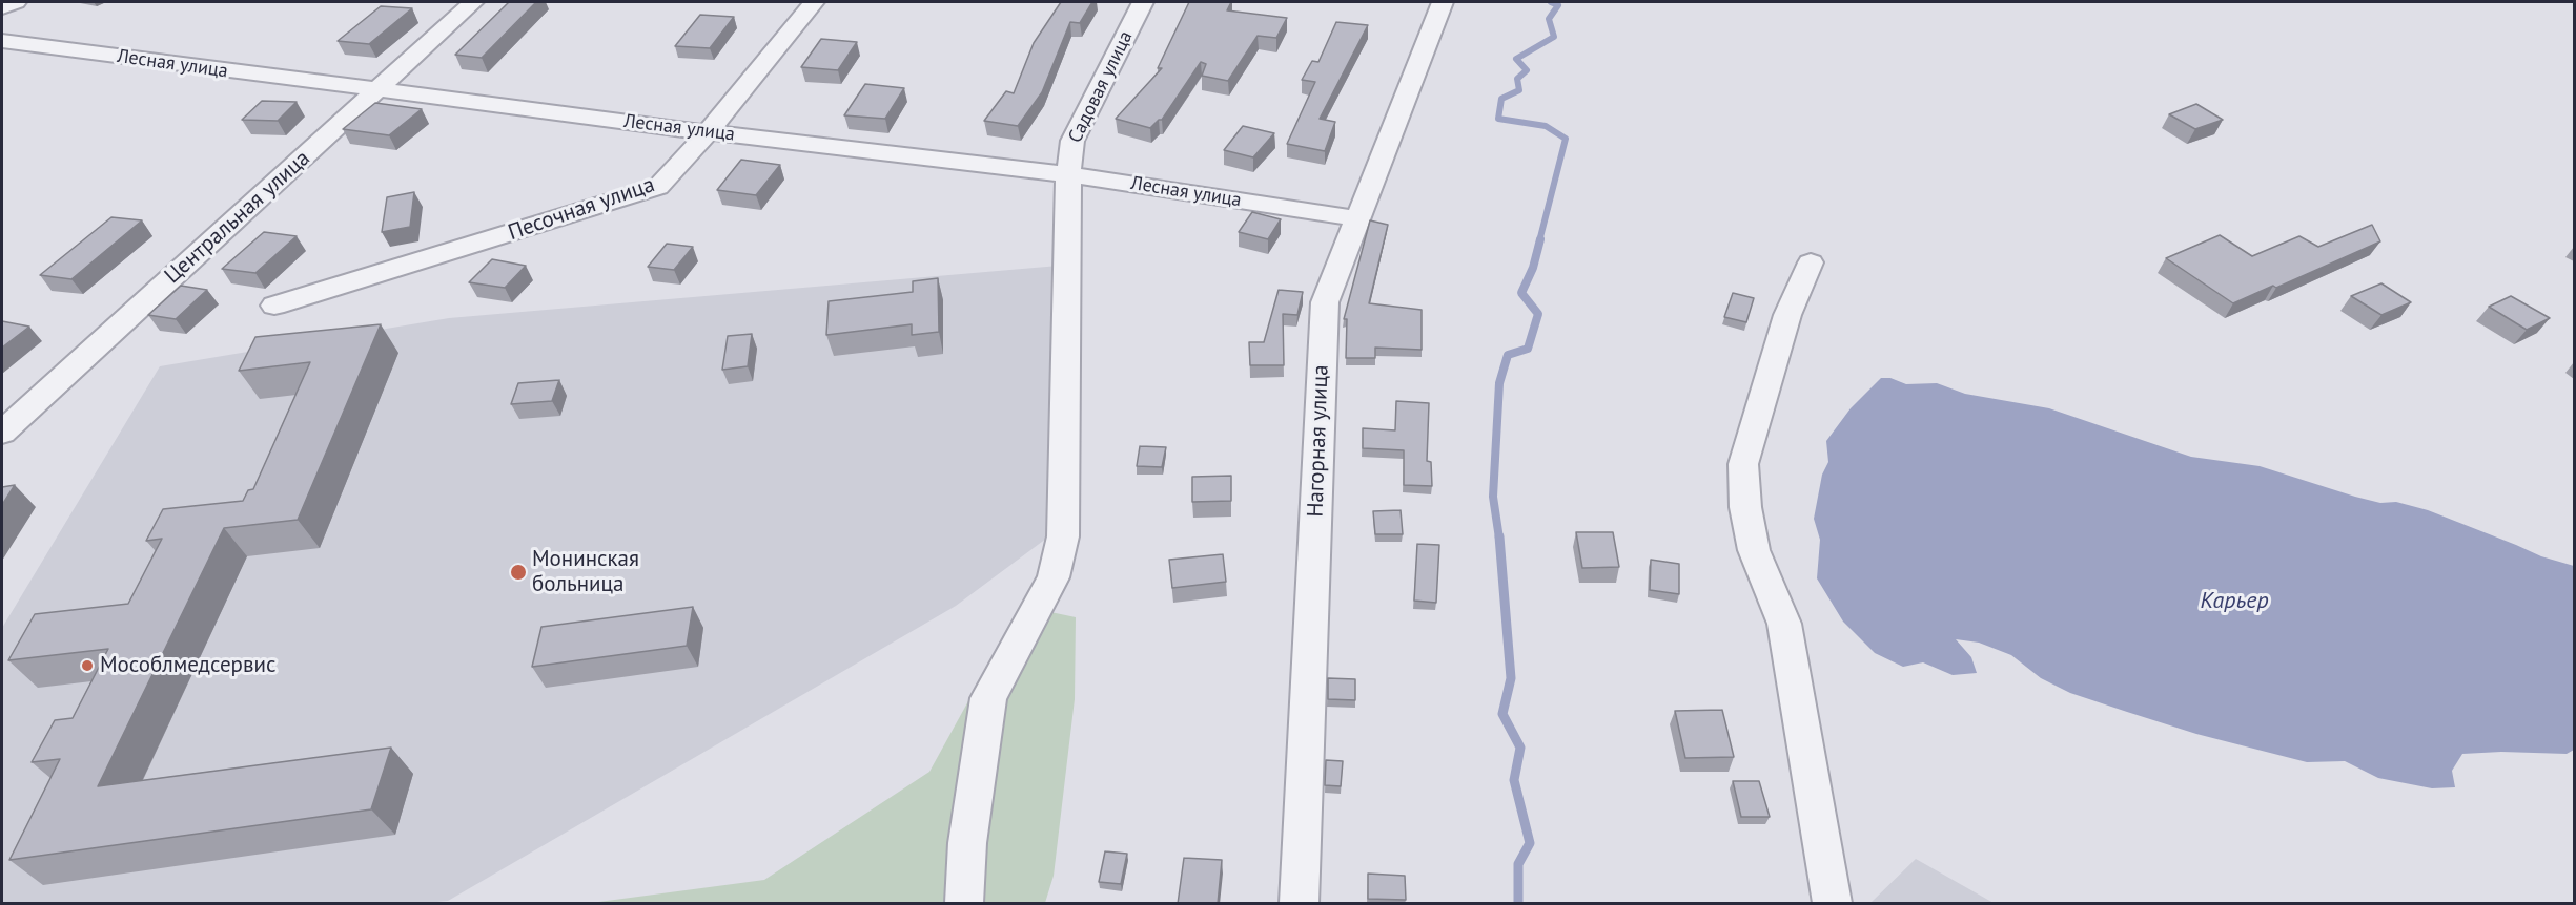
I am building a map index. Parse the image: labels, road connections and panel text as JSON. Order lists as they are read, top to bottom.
{
  "streets": {
    "street": [
      "Лесная улица",
      "Садовая улица",
      "Песочная улица",
      "Центральная улица",
      "Нагорная улица"
    ]
  },
  "crossings": [
    ["Лесная улица", "Садовая улица"],
    ["Лесная улица", "Песочная улица"],
    ["Лесная улица", "Центральная улица"],
    ["Лесная улица", "Нагорная улица"]
  ],
  "water": ["Карьер"],
  "places": ["Монинская больница", "Мособлмедсервис"]
}
